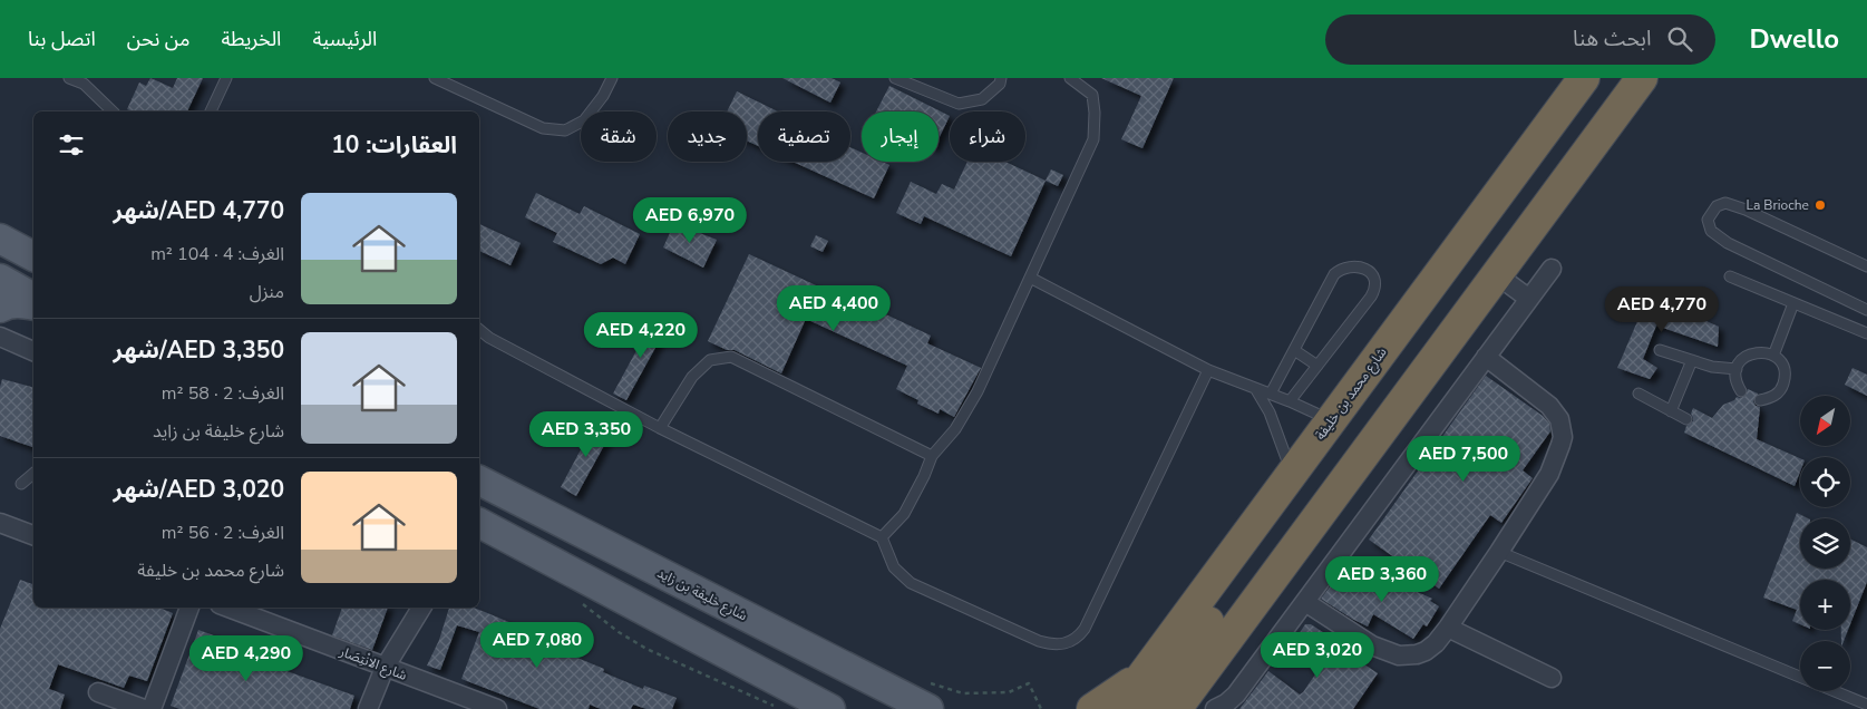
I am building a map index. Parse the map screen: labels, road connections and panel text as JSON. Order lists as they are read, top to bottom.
{
  "streets": {
    "highway": ["شارع محمد بن خليفة"],
    "main road": ["شارع خليفة بن زايد"],
    "street": ["شارع الانْتِصَار"]
  },
  "places": ["La Brioche"],
  "north": "bottom left",
  "page": {
    "header": "Dwello",
    "search": "ابحث هنا",
    "nav": [
      "الرئيسية",
      "الخريطة",
      "من نحن",
      "اتصل بنا"
    ],
    "chip": [
      "شراء",
      "إيجار",
      "تصفية",
      "جديد",
      "شقة"
    ],
    "heading": "العقارات: 10",
    "list": [
      {
        "name": "AED 4,770/شهر",
        "note": "الغرف: 4 · 104 m² · منزل"
      },
      {
        "name": "AED 3,350/شهر",
        "note": "الغرف: 2 · 58 m² · شارع خليفة بن زايد"
      },
      {
        "name": "AED 3,020/شهر",
        "note": "الغرف: 2 · 56 m² · شارع محمد بن خليفة"
      }
    ],
    "price": [
      "AED 6,970",
      "AED 4,400",
      "AED 4,770",
      "AED 4,220",
      "AED 3,350",
      "AED 7,500",
      "AED 3,360",
      "AED 7,080",
      "AED 3,020",
      "AED 4,290"
    ],
    "map_buttons": ["+", "−"]
  }
}
